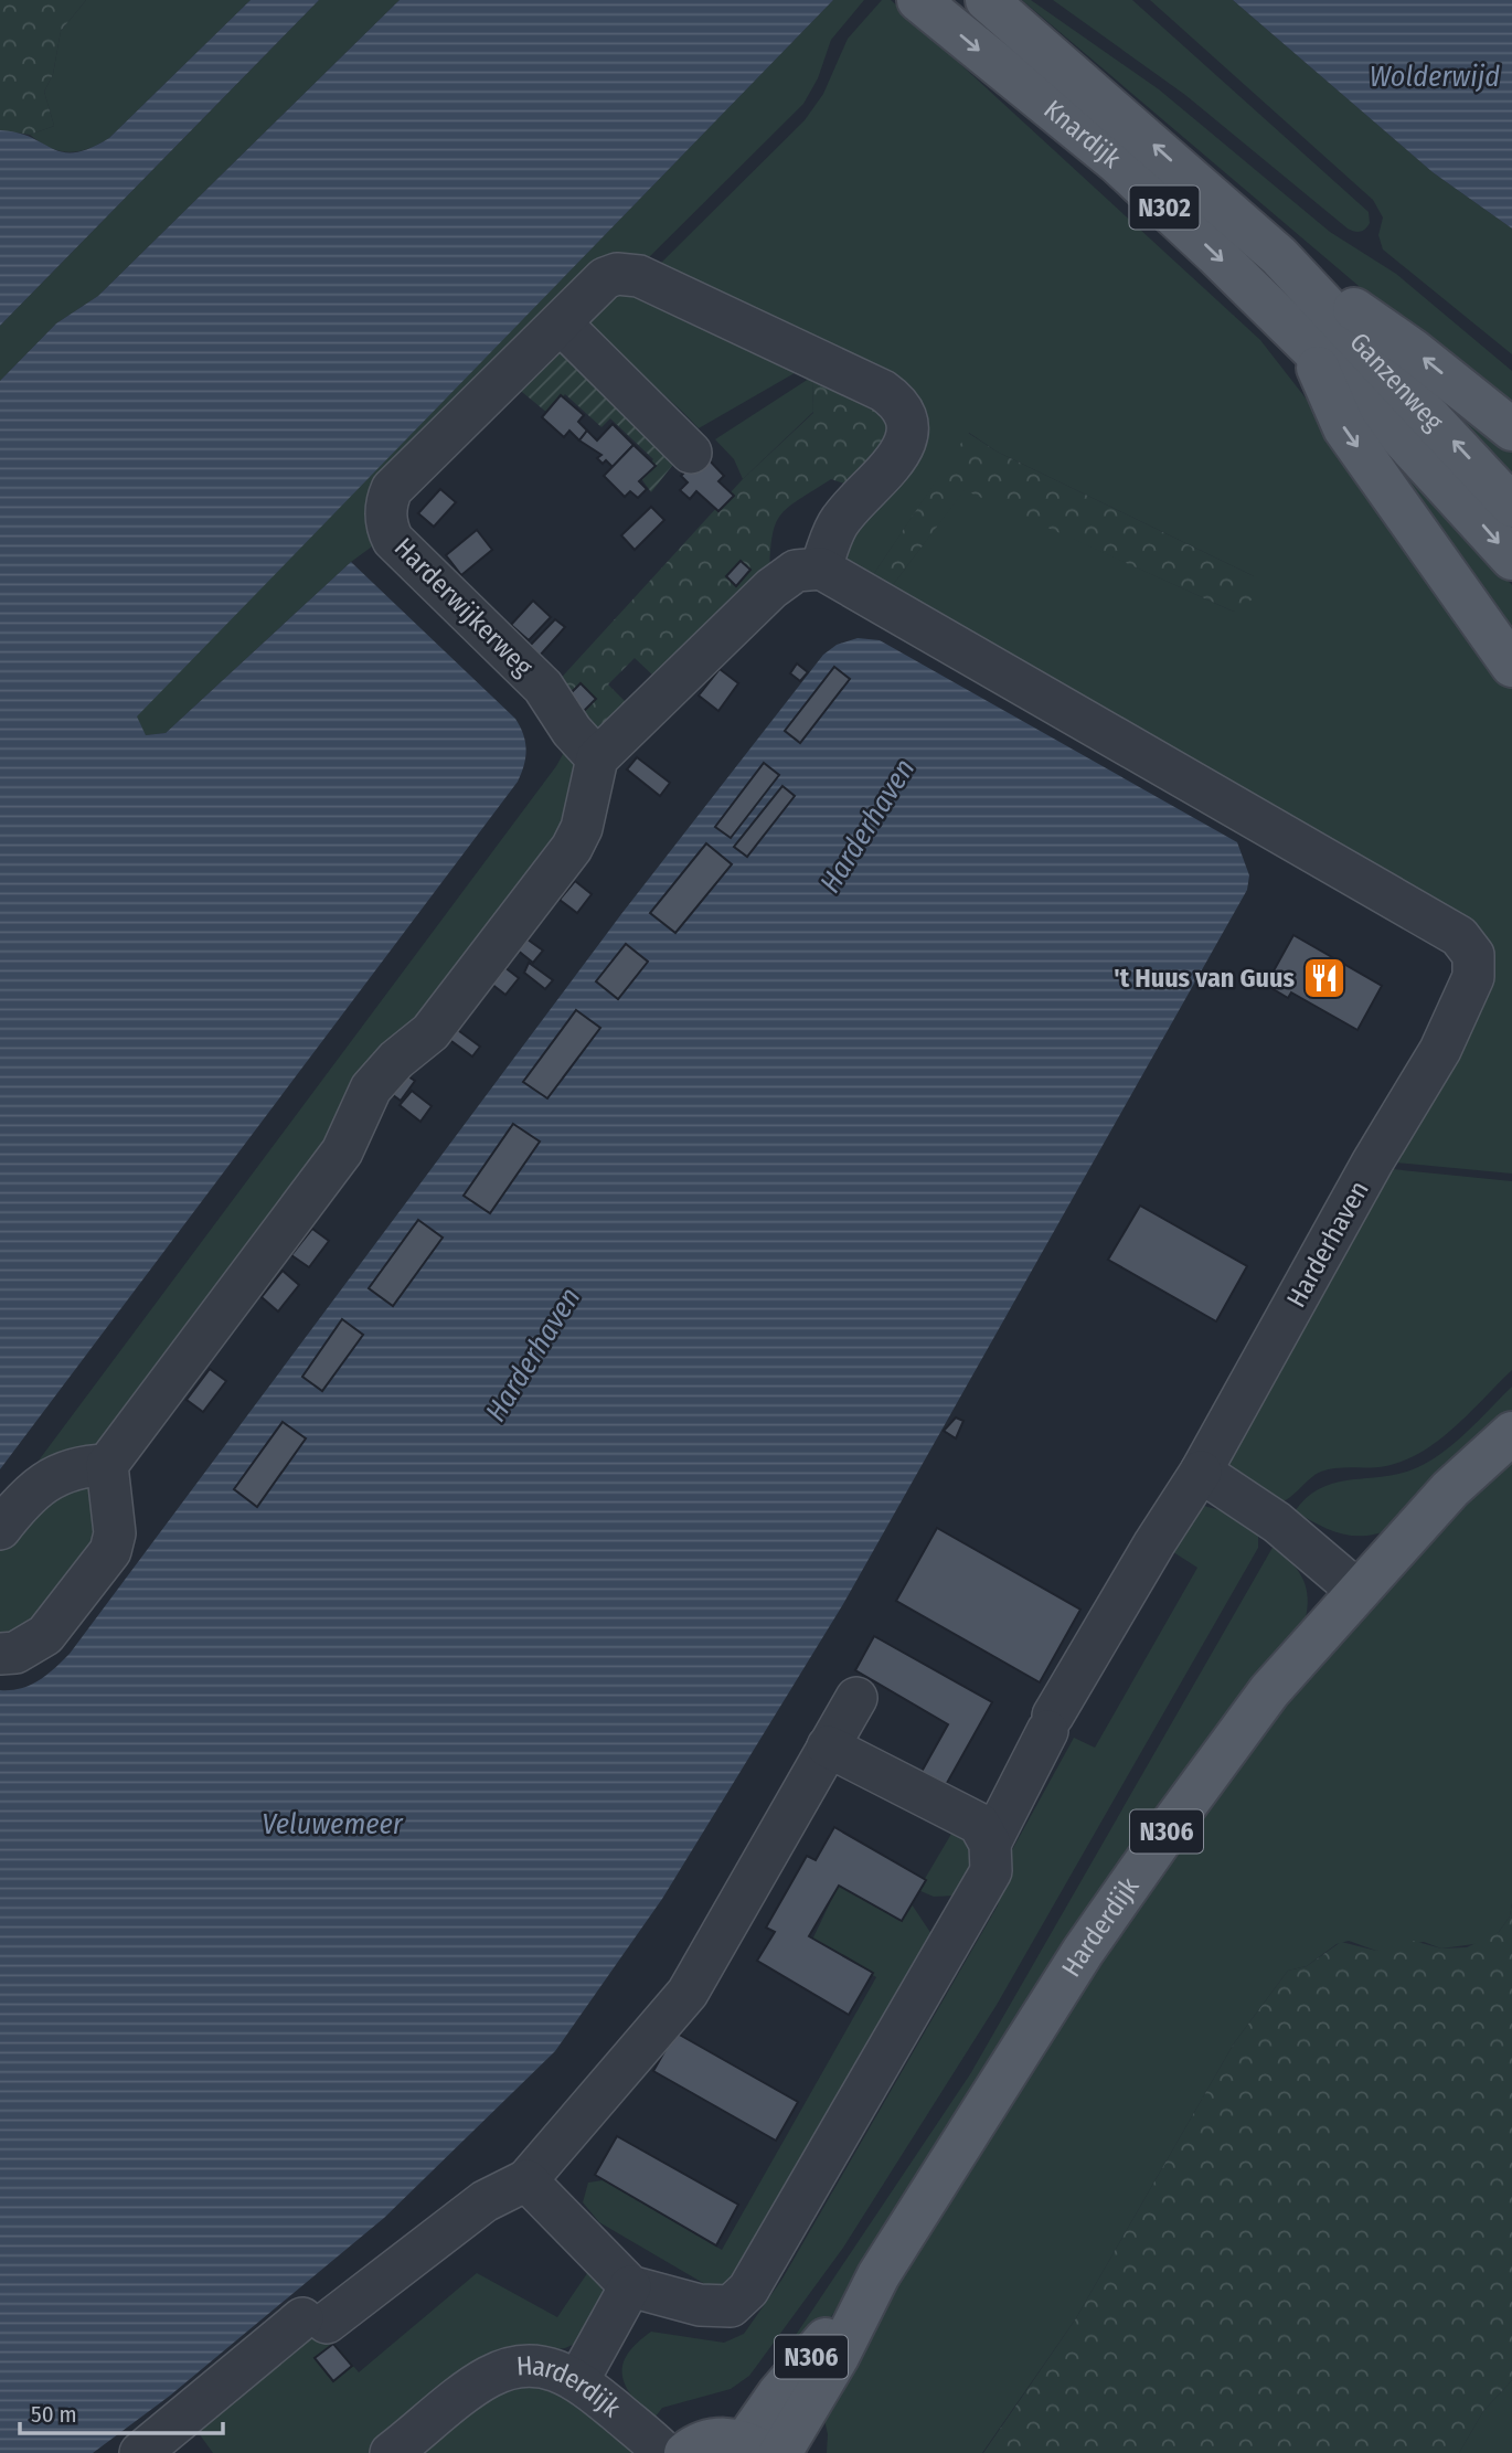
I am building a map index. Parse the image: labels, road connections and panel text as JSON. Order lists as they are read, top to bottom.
{
  "streets": {
    "main road": [
      "Knardijk",
      "N302",
      "Ganzenweg",
      "N306",
      "Harderdijk"
    ],
    "street": ["Harderwijkerweg", "Harderhaven"]
  },
  "crossings": [
    ["Knardijk", "N302"],
    ["Knardijk", "Ganzenweg"],
    ["N302", "Ganzenweg"],
    ["Harderwijkerweg", "Harderhaven"],
    ["N306", "Harderdijk"]
  ],
  "water": ["Wolderwijd", "Harderhaven", "Veluwemeer"],
  "places": {
    "restaurant": ["'t Huus van Guus"]
  },
  "scale_bar": "50 m"
}
